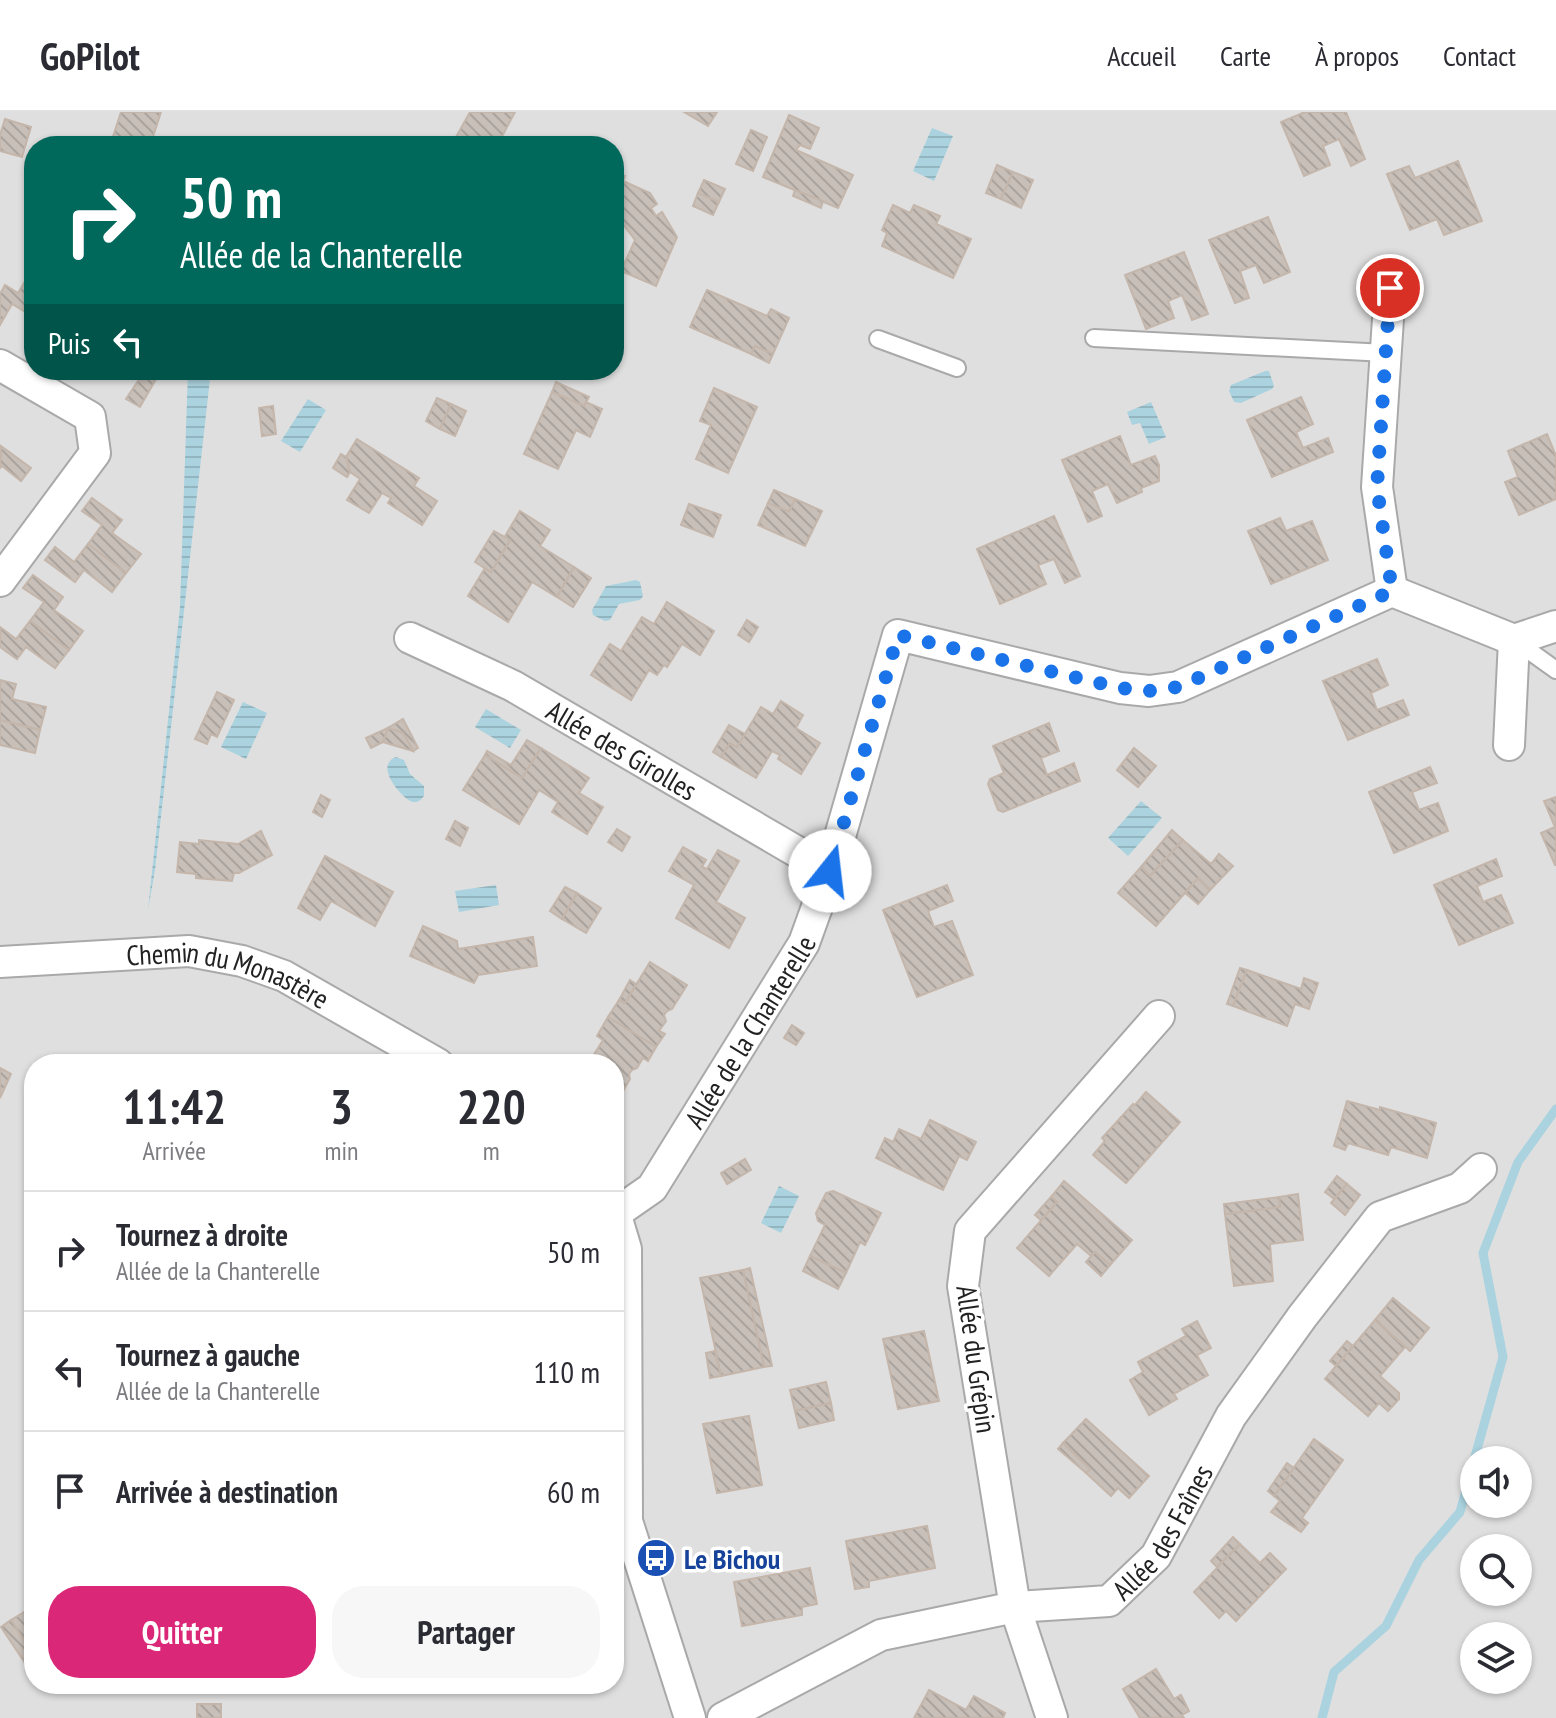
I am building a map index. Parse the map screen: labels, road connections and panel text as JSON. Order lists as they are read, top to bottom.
{
  "streets": {
    "street": [
      "Allée des Girolles",
      "Chemin du Monastère",
      "Allée de la Chanterelle",
      "Allée du Grépin",
      "Allée des Faînes"
    ]
  },
  "crossings": [
    ["Allée des Girolles", "Allée de la Chanterelle"],
    ["Allée du Grépin", "Allée des Faînes"]
  ],
  "places": {
    "bus stop": ["Le Bichou"]
  },
  "page": {
    "header": "GoPilot",
    "nav": [
      "Accueil",
      "Carte",
      "À propos",
      "Contact"
    ],
    "turn": ["50 m", "Allée de la Chanterelle"],
    "then": "Puis",
    "eta": [
      "11:42",
      "Arrivée",
      "3",
      "min",
      "220",
      "m"
    ],
    "list": [
      {
        "name": "Tournez à droite",
        "note": "Allée de la Chanterelle",
        "value": "50 m"
      },
      {
        "name": "Tournez à gauche",
        "note": "Allée de la Chanterelle",
        "value": "110 m"
      },
      {
        "name": "Arrivée à destination",
        "value": "60 m"
      }
    ],
    "buttons": ["Quitter", "Partager"]
  }
}
